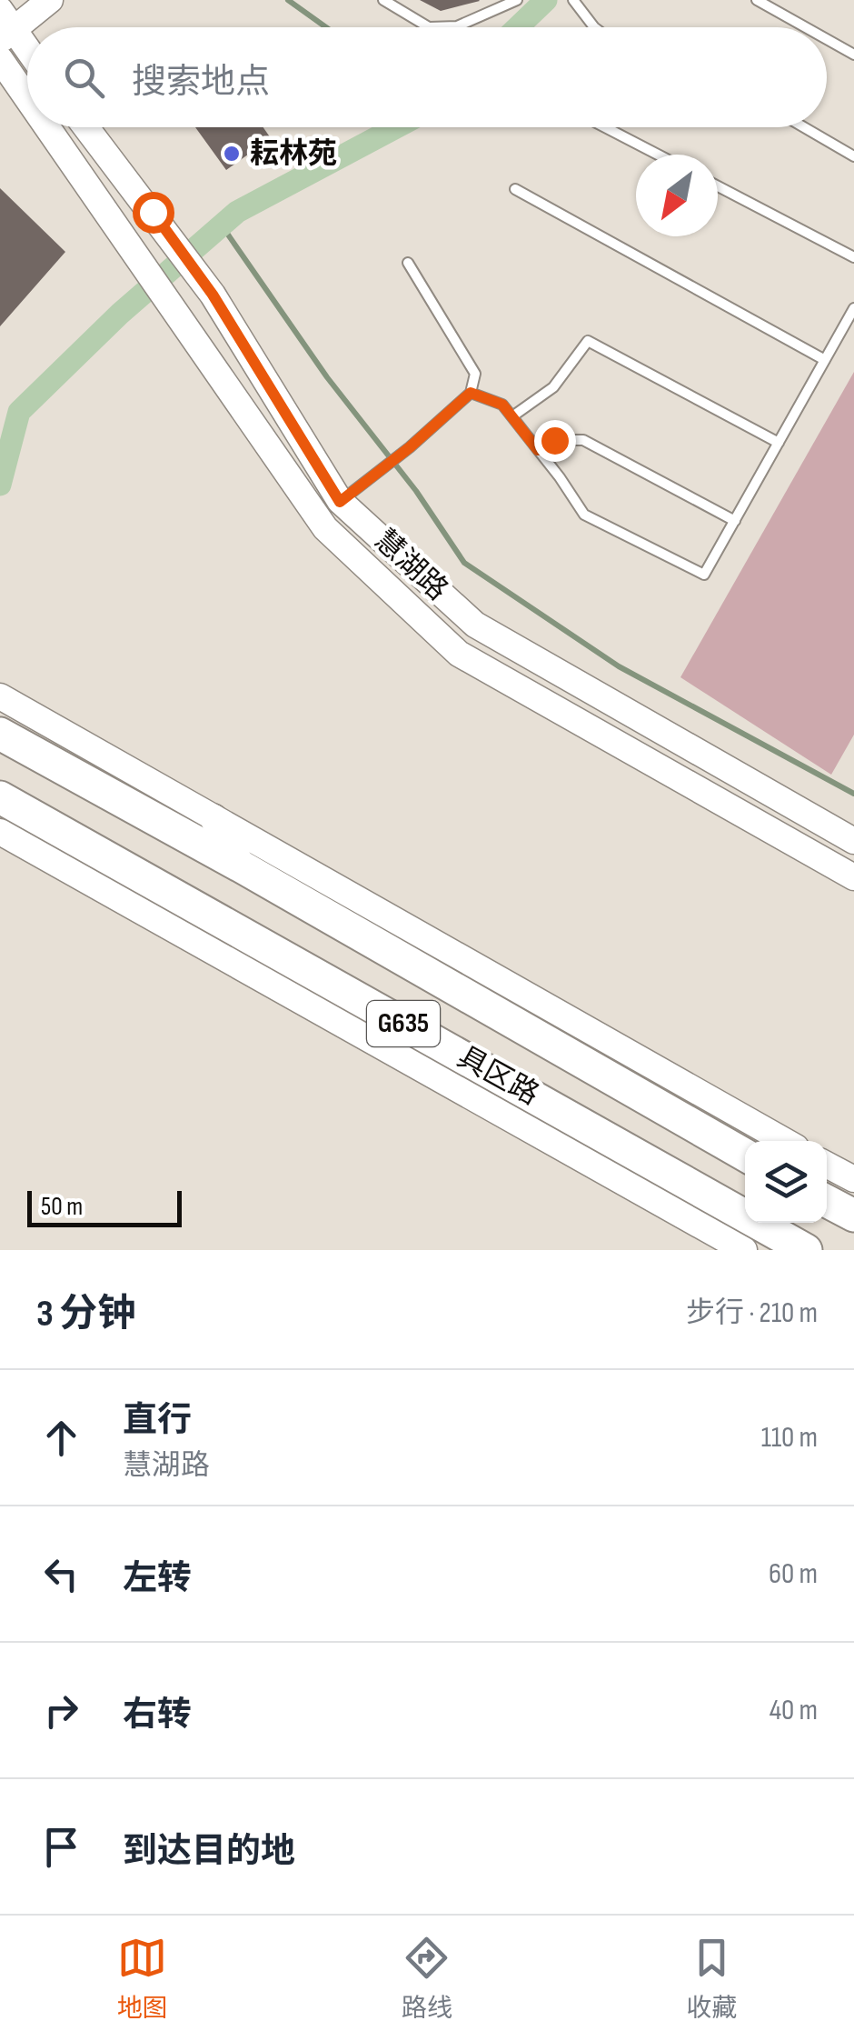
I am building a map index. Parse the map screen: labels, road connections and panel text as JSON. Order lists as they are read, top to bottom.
{
  "streets": {
    "highway": ["G635", "具区路"],
    "street": ["慧湖路"]
  },
  "places": ["耘林苑"],
  "scale_bar": "50 m",
  "north": "bottom left",
  "page": {
    "search": "搜索地点",
    "scale": "50 m",
    "heading": ["3 分钟", "步行 · 210 m"],
    "list": [
      ["直行", "慧湖路", "110 m"],
      ["左转", "60 m"],
      ["右转", "40 m"],
      "到达目的地"
    ],
    "nav": ["地图", "路线", "收藏"]
  }
}
